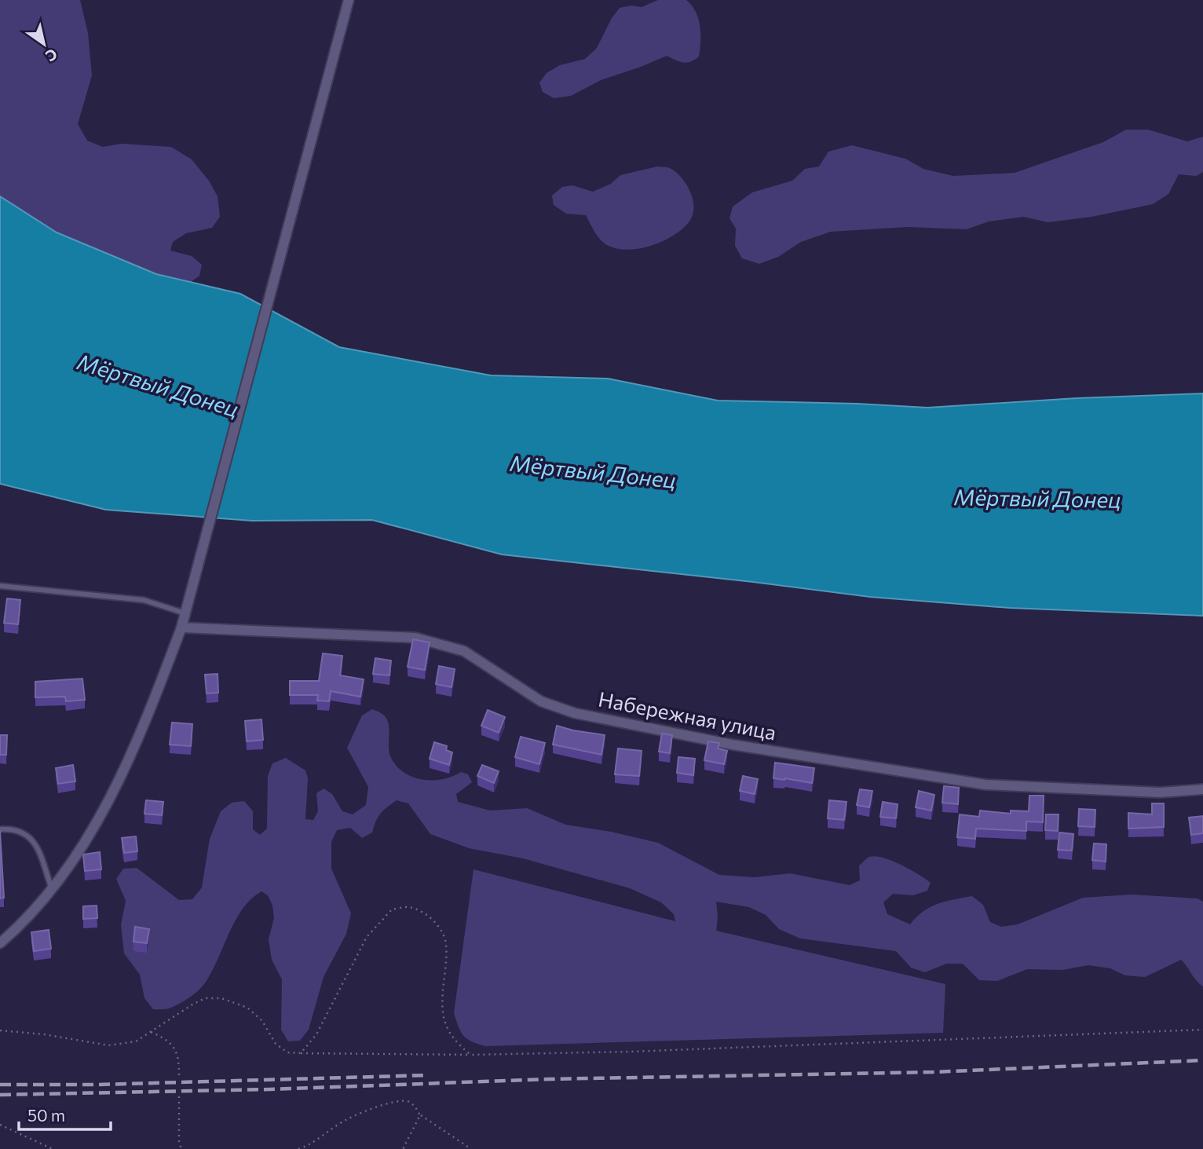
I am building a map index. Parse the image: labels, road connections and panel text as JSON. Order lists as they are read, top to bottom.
{
  "streets": {
    "street": ["Набережная улица"]
  },
  "water": ["Мёртвый Донец"],
  "scale_bar": "50 m",
  "north": "bottom right"
}
